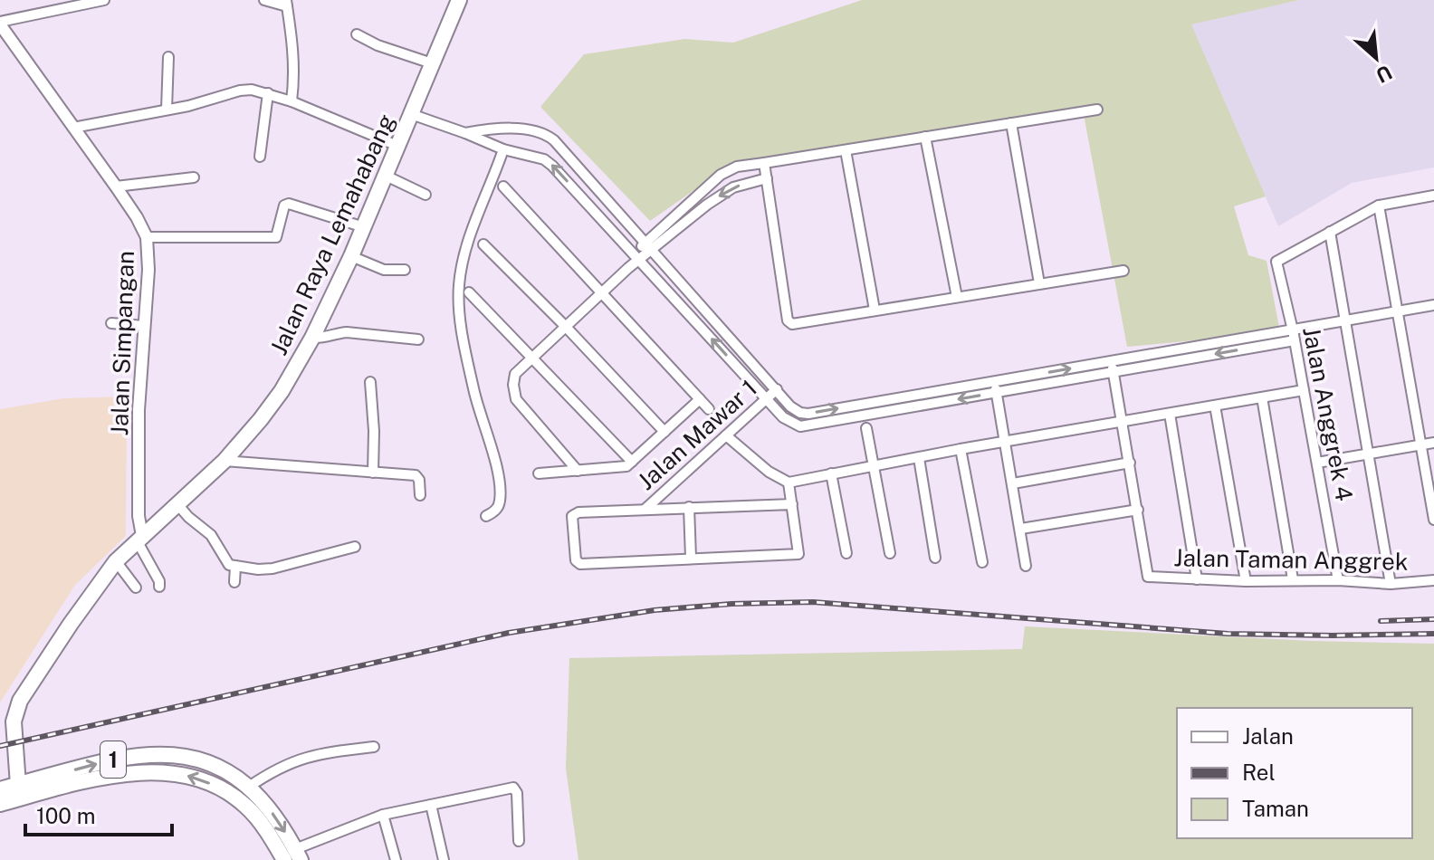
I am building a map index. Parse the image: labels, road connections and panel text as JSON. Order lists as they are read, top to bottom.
{
  "streets": {
    "main road": ["Jalan Raya Lemahabang", "1"],
    "street": [
      "Jalan Simpangan",
      "Jalan Anggrek 4",
      "Jalan Mawar 1",
      "Jalan Taman Anggrek"
    ]
  },
  "crossings": [
    ["Jalan Raya Lemahabang", "Jalan Simpangan"],
    ["Jalan Raya Lemahabang", "1"],
    ["Jalan Anggrek 4", "Jalan Taman Anggrek"]
  ],
  "legend": ["Jalan", "Rel", "Taman"],
  "scale_bar": "100 m",
  "north": "bottom right"
}
